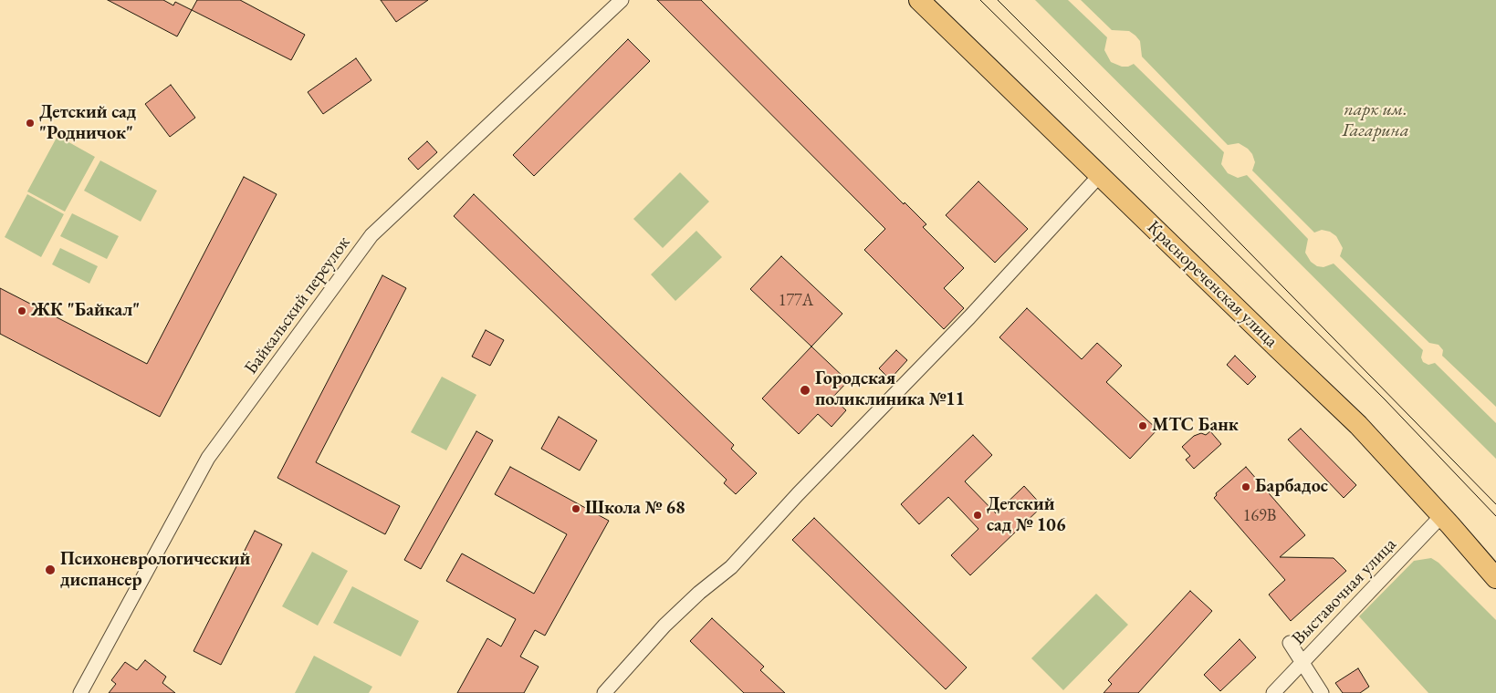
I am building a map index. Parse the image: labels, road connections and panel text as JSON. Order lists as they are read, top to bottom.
{
  "streets": {
    "main road": ["Краснореченская улица"],
    "street": ["Байкальский переулок", "Выставочная улица"]
  },
  "crossings": [
    ["Краснореченская улица", "Выставочная улица"]
  ],
  "parks": ["парк им. Гагарина"],
  "places": [
    "Детский сад \"Родничок\"",
    "ЖК \"Байкал\"",
    "Городская поликлиника №11",
    "МТС Банк",
    "Барбадос",
    "Школа № 68",
    "Детский сад № 106",
    "Психоневрологический диспансер"
  ],
  "house_numbers": ["177А", "169В"]
}
